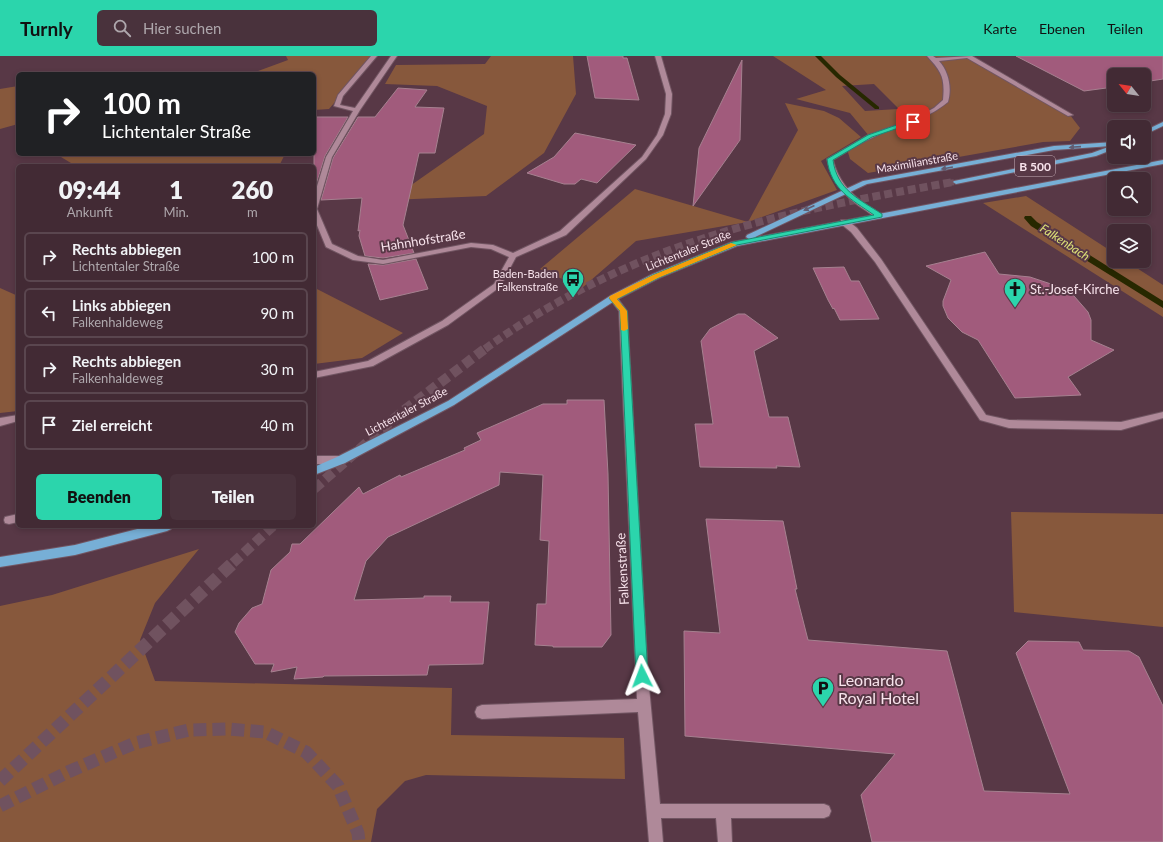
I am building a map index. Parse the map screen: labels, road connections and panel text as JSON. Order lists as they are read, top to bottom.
{
  "streets": {
    "main road": ["Maximilianstraße", "B 500", "Lichtentaler Straße"],
    "street": ["Hahnhofstraße", "Falkenstraße"]
  },
  "crossings": [
    ["Maximilianstraße", "Lichtentaler Straße"],
    ["Lichtentaler Straße", "Falkenstraße"]
  ],
  "water": ["Falkenbach"],
  "places": {
    "bus stop": ["Baden-Baden Falkenstraße"],
    "church": ["St.-Josef-Kirche"],
    "parking": ["Leonardo Royal Hotel"]
  },
  "north": "top left",
  "page": {
    "header": "Turnly",
    "search": "Hier suchen",
    "nav": ["Karte", "Ebenen", "Teilen"],
    "turn": ["100 m", "Lichtentaler Straße"],
    "eta": [
      "09:44",
      "Ankunft",
      "1",
      "Min.",
      "260",
      "m"
    ],
    "list": [
      {
        "name": "Rechts abbiegen",
        "note": "Lichtentaler Straße",
        "value": "100 m"
      },
      {
        "name": "Links abbiegen",
        "note": "Falkenhaldeweg",
        "value": "90 m"
      },
      {
        "name": "Rechts abbiegen",
        "note": "Falkenhaldeweg",
        "value": "30 m"
      },
      {
        "name": "Ziel erreicht",
        "value": "40 m"
      }
    ],
    "buttons": ["Beenden", "Teilen"]
  }
}
